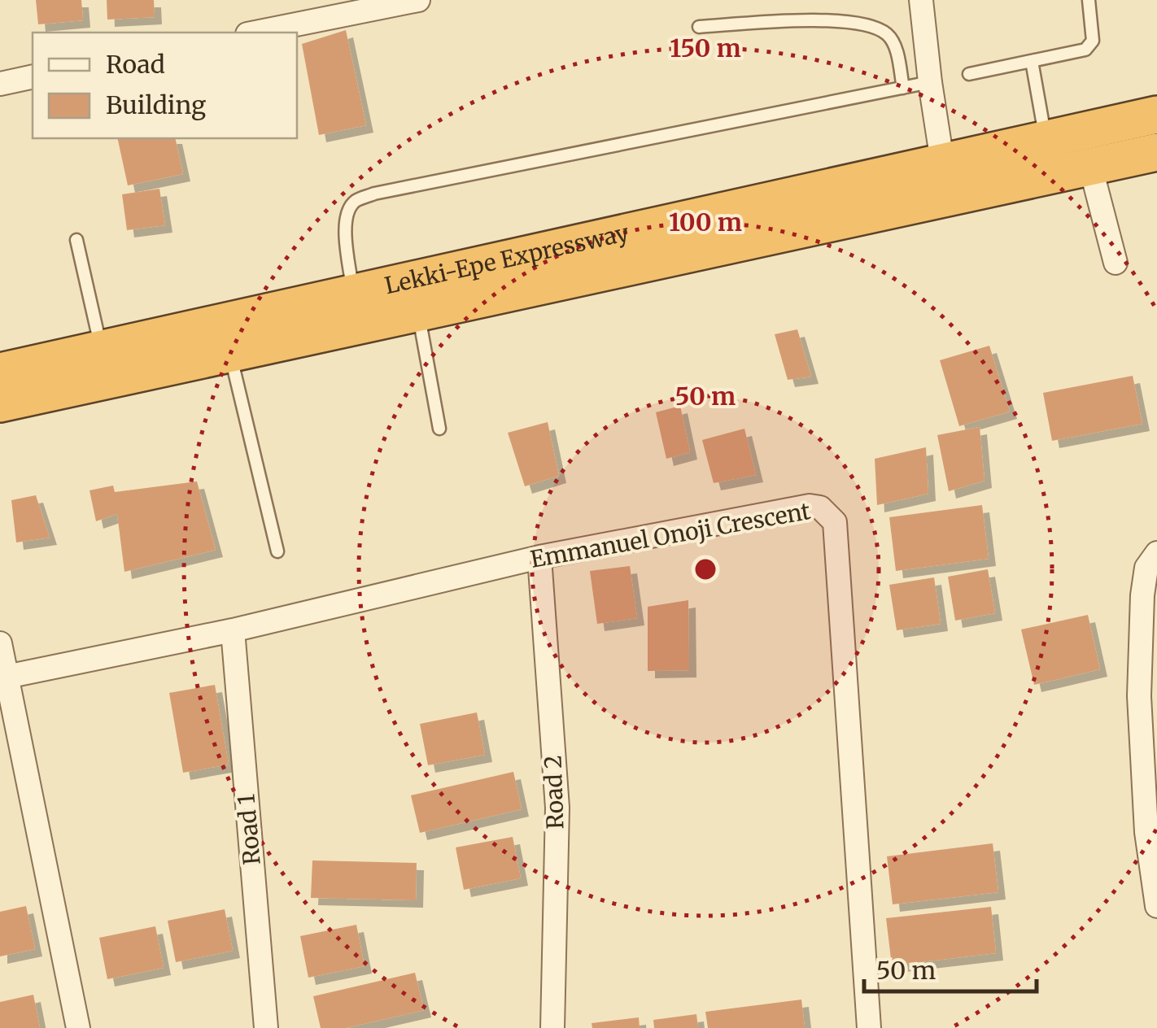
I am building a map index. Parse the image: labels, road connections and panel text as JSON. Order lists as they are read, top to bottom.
{
  "streets": {
    "highway": ["Lekki-Epe Expressway"],
    "street": ["Emmanuel Onoji Crescent", "Road 2", "Road 1"]
  },
  "crossings": [
    ["Emmanuel Onoji Crescent", "Road 2"],
    ["Emmanuel Onoji Crescent", "Road 1"]
  ],
  "legend": ["Road", "Building"],
  "scale_bar": "50 m",
  "rings": ["150 m", "100 m", "50 m"]
}
